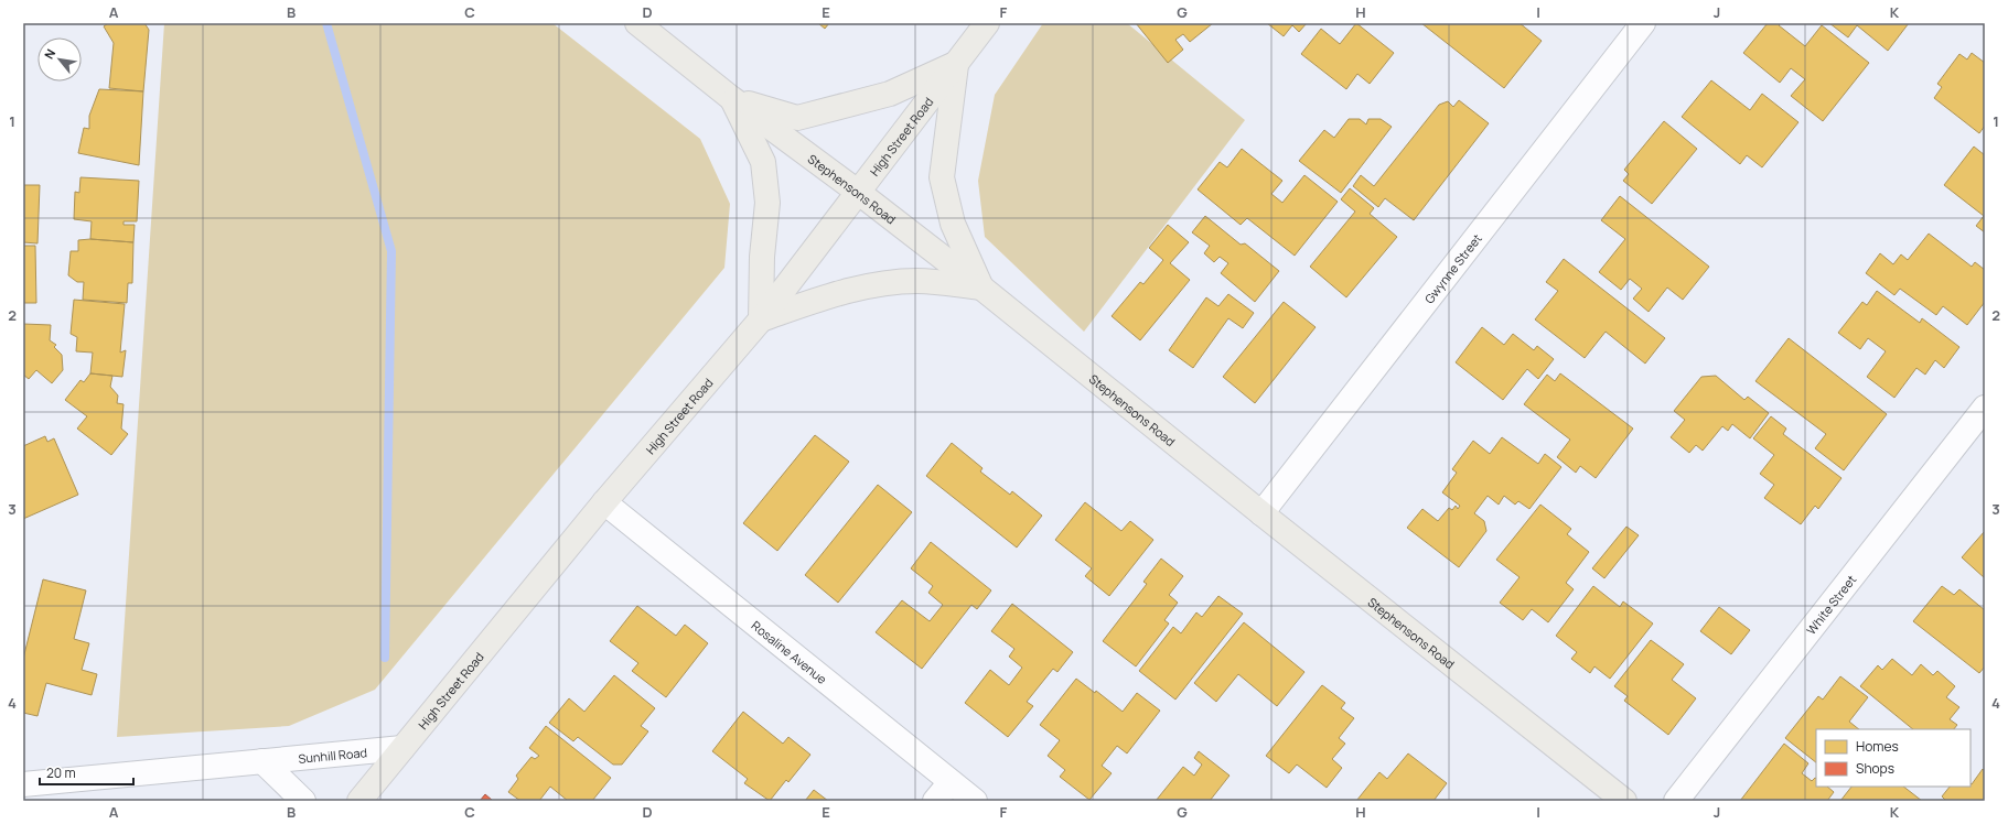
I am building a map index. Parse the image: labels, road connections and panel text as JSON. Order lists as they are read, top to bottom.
{
  "streets": {
    "main road": ["High Street Road", "Stephensons Road"],
    "street": [
      "Gwynne Street",
      "White Street",
      "Rosaline Avenue",
      "Sunhill Road"
    ]
  },
  "crossings": [
    ["High Street Road", "Stephensons Road"],
    ["High Street Road", "Rosaline Avenue"],
    ["High Street Road", "Sunhill Road"],
    ["Stephensons Road", "Gwynne Street"]
  ],
  "legend": ["Homes", "Shops"],
  "scale_bar": "20 m",
  "north": "top left",
  "grid": {
    "columns": [
      "A",
      "B",
      "C",
      "D",
      "E",
      "F",
      "G",
      "H",
      "I",
      "J",
      "K"
    ],
    "rows": [
      "1",
      "2",
      "3",
      "4"
    ]
  }
}
